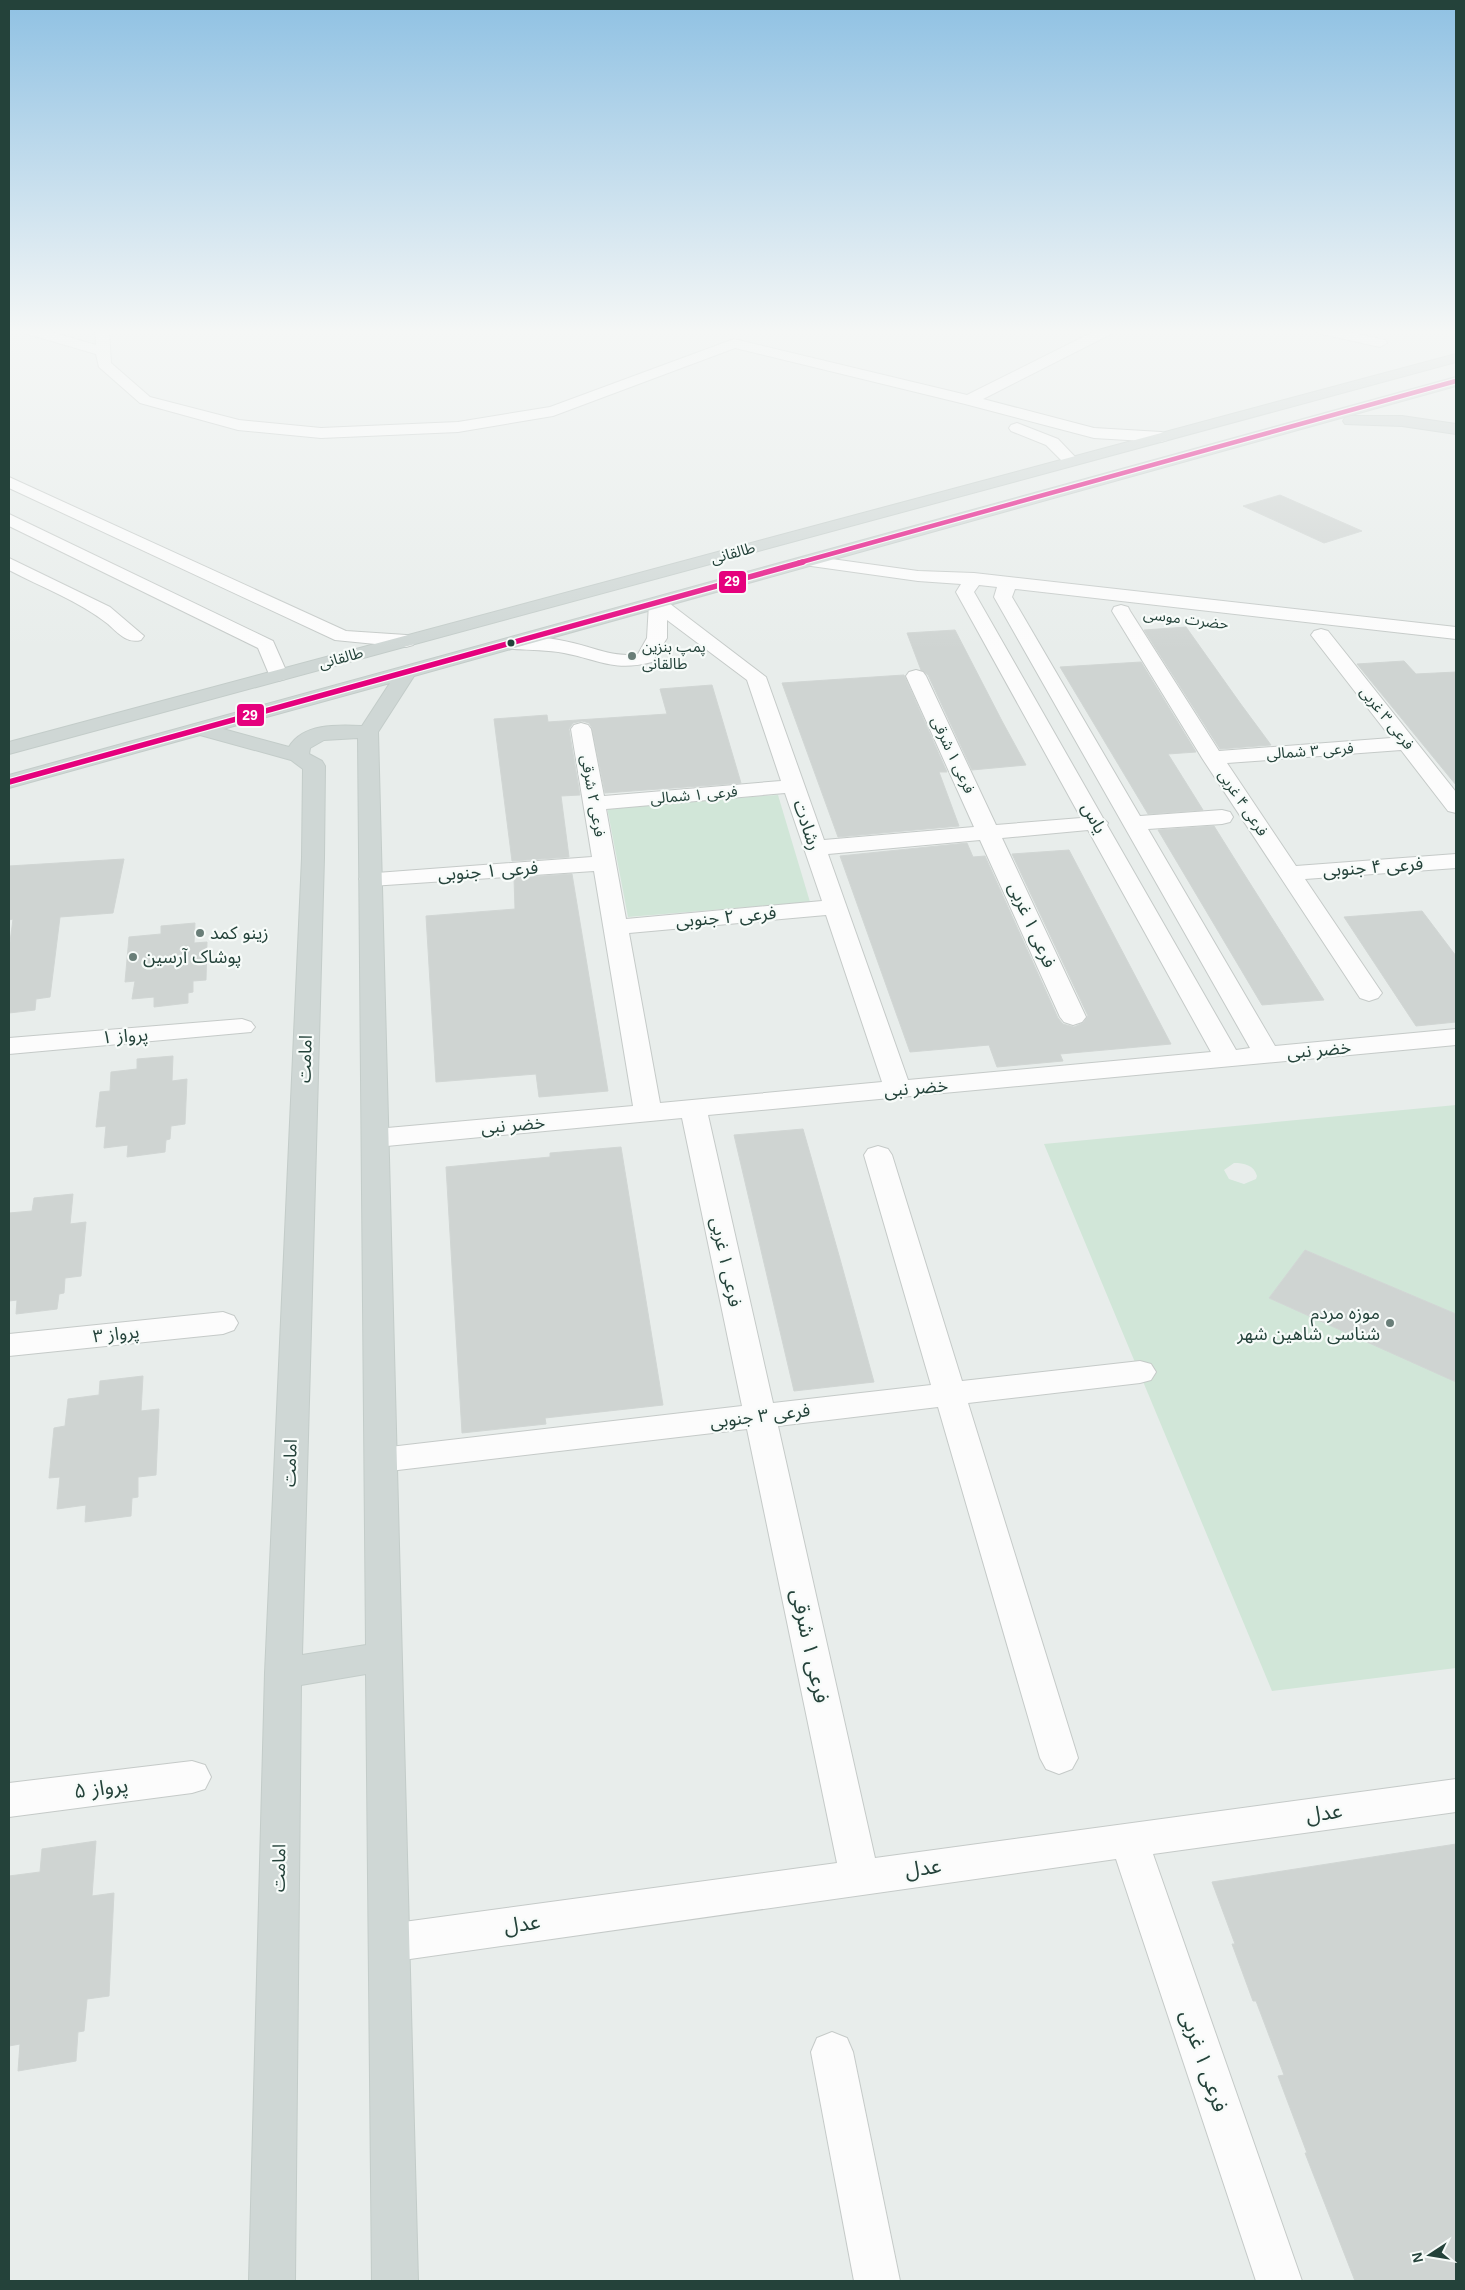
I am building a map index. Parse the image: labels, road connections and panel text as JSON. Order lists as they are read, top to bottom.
{
  "streets": {
    "main road": ["طالقانی", "امامت"],
    "street": [
      "حضرت موسی",
      "فرعی ۳ غربی",
      "فرعی ۳ شمالی",
      "فرعی ۱ شرقی",
      "فرعی ۱ شمالی",
      "فرعی ۲ شرقی",
      "فرعی ۴ غربی",
      "یاس",
      "رشادت",
      "فرعی ۴ جنوبی",
      "فرعی ۱ جنوبی",
      "فرعی ۲ جنوبی",
      "فرعی ۱ غربی",
      "پرواز ۱",
      "خضر نبی",
      "پرواز ۳",
      "فرعی ۳ جنوبی",
      "پرواز ۵",
      "عدل"
    ]
  },
  "crossings": [
    ["طالقانی", "حضرت موسی"],
    ["طالقانی", "رشادت"],
    ["طالقانی", "امامت"],
    ["حضرت موسی", "فرعی ۳ غربی"],
    ["حضرت موسی", "فرعی ۴ غربی"],
    ["حضرت موسی", "یاس"],
    ["فرعی ۳ غربی", "فرعی ۳ شمالی"],
    ["فرعی ۳ شمالی", "فرعی ۴ غربی"],
    ["فرعی ۱ شرقی", "فرعی ۱ غربی"],
    ["فرعی ۱ شرقی", "فرعی ۳ جنوبی"],
    ["فرعی ۱ شرقی", "عدل"],
    ["فرعی ۱ شمالی", "فرعی ۲ شرقی"],
    ["فرعی ۱ شمالی", "رشادت"],
    ["فرعی ۲ شرقی", "فرعی ۱ جنوبی"],
    ["فرعی ۲ شرقی", "فرعی ۲ جنوبی"],
    ["فرعی ۲ شرقی", "خضر نبی"],
    ["فرعی ۴ غربی", "فرعی ۴ جنوبی"],
    ["یاس", "خضر نبی"],
    ["رشادت", "فرعی ۲ جنوبی"],
    ["رشادت", "خضر نبی"],
    ["فرعی ۱ غربی", "خضر نبی"],
    ["فرعی ۱ غربی", "فرعی ۳ جنوبی"],
    ["فرعی ۱ غربی", "عدل"]
  ],
  "places": [
    "پمپ بنزین طالقانی",
    "زینو کمد",
    "پوشاک آرسین",
    "موزه مردم شناسی شاهین شهر"
  ],
  "lines": ["transit line 29"],
  "north": "left"
}
